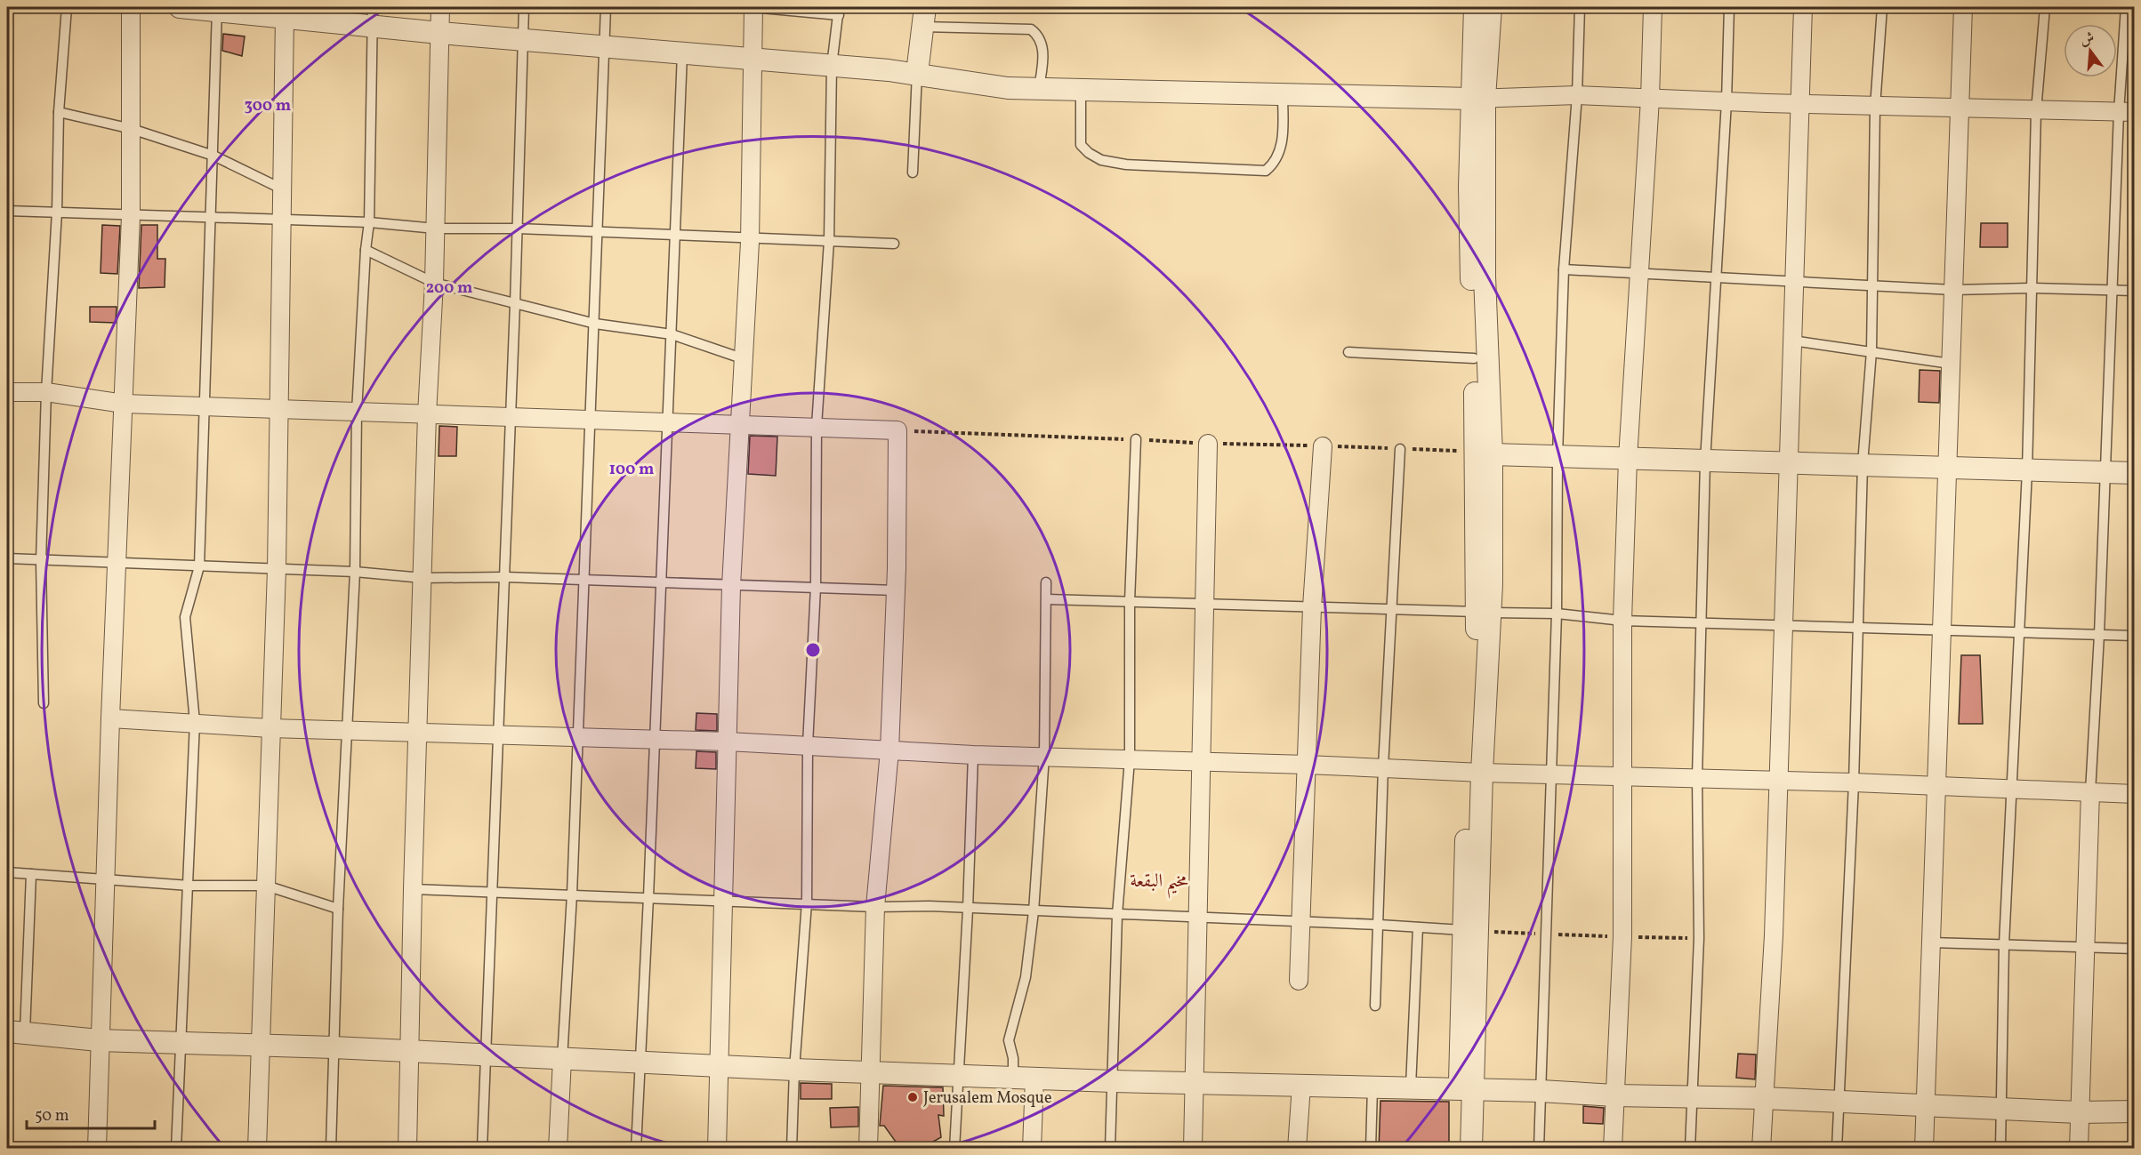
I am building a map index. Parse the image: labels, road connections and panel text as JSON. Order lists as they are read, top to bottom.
{
  "districts": ["مخيم البقعة"],
  "places": ["Jerusalem Mosque"],
  "scale_bar": "50 m",
  "north": "top",
  "rings": ["300 m", "200 m", "100 m"]
}
